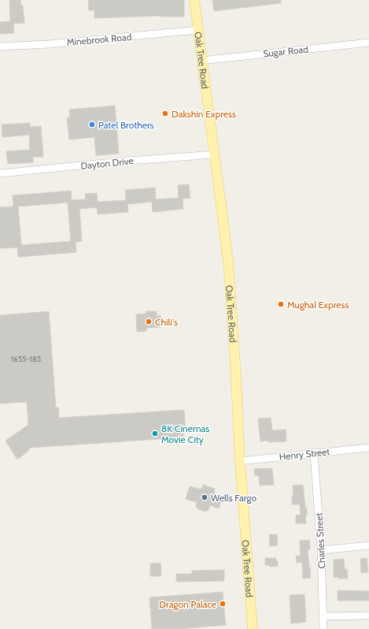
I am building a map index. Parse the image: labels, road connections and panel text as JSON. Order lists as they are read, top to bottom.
{
  "streets": {
    "main road": ["Oak Tree Road"],
    "street": [
      "Minebrook Road",
      "Sugar Road",
      "Dayton Drive",
      "Henry Street",
      "Charles Street"
    ]
  },
  "crossings": [
    ["Minebrook Road", "Oak Tree Road"],
    ["Sugar Road", "Oak Tree Road"],
    ["Oak Tree Road", "Dayton Drive"],
    ["Oak Tree Road", "Henry Street"],
    ["Henry Street", "Charles Street"]
  ],
  "places": [
    "Dakshin Express",
    "Patel Brothers",
    "Mughal Express",
    "Chili's",
    "8K Cinemas Movie City",
    "Wells Fargo",
    "Dragon Palace"
  ],
  "house_numbers": ["1655-185"]
}
